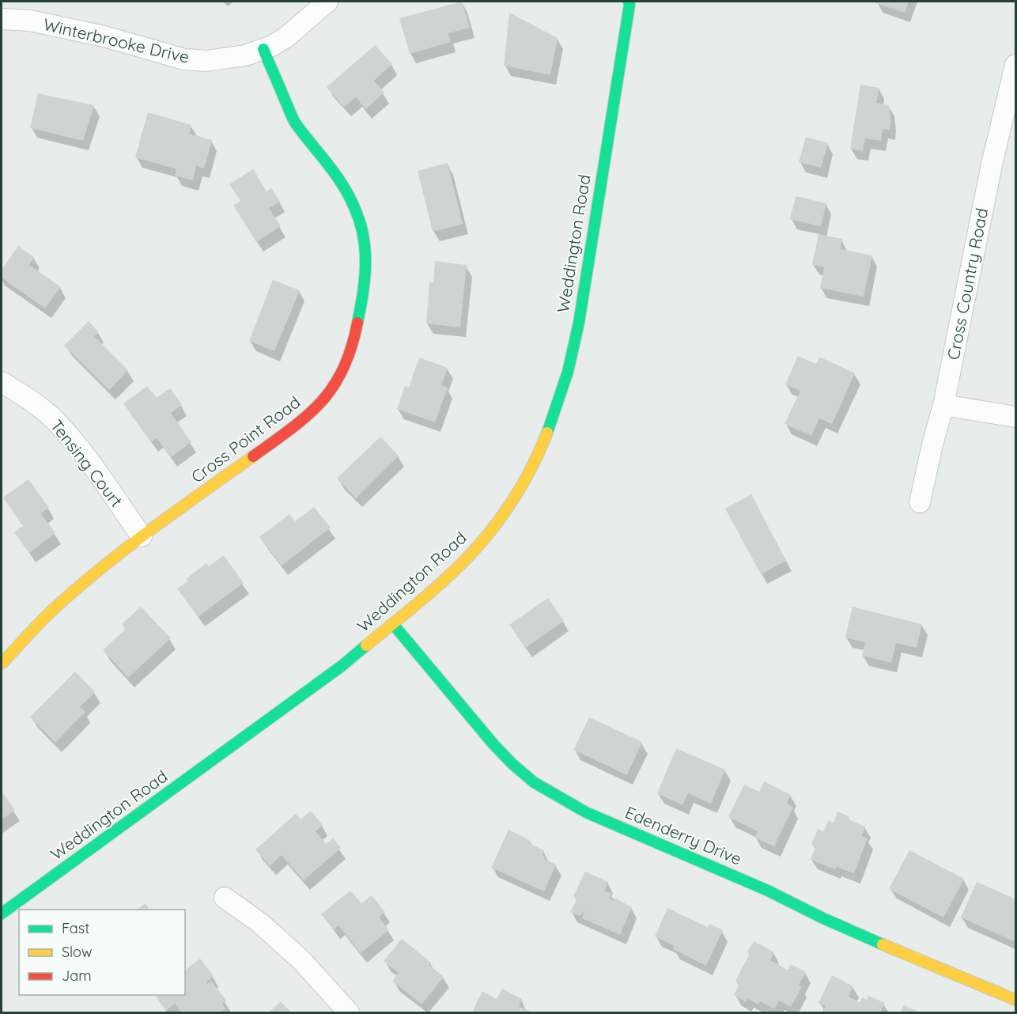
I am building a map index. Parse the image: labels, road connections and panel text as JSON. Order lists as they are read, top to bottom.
{
  "streets": {
    "street": [
      "Winterbrooke Drive",
      "Weddington Road",
      "Cross Country Road",
      "Cross Point Road",
      "Tensing Court",
      "Edenderry Drive"
    ]
  },
  "crossings": [
    ["Winterbrooke Drive", "Cross Point Road"],
    ["Weddington Road", "Edenderry Drive"],
    ["Cross Point Road", "Tensing Court"]
  ],
  "legend": ["Fast", "Slow", "Jam"]
}
